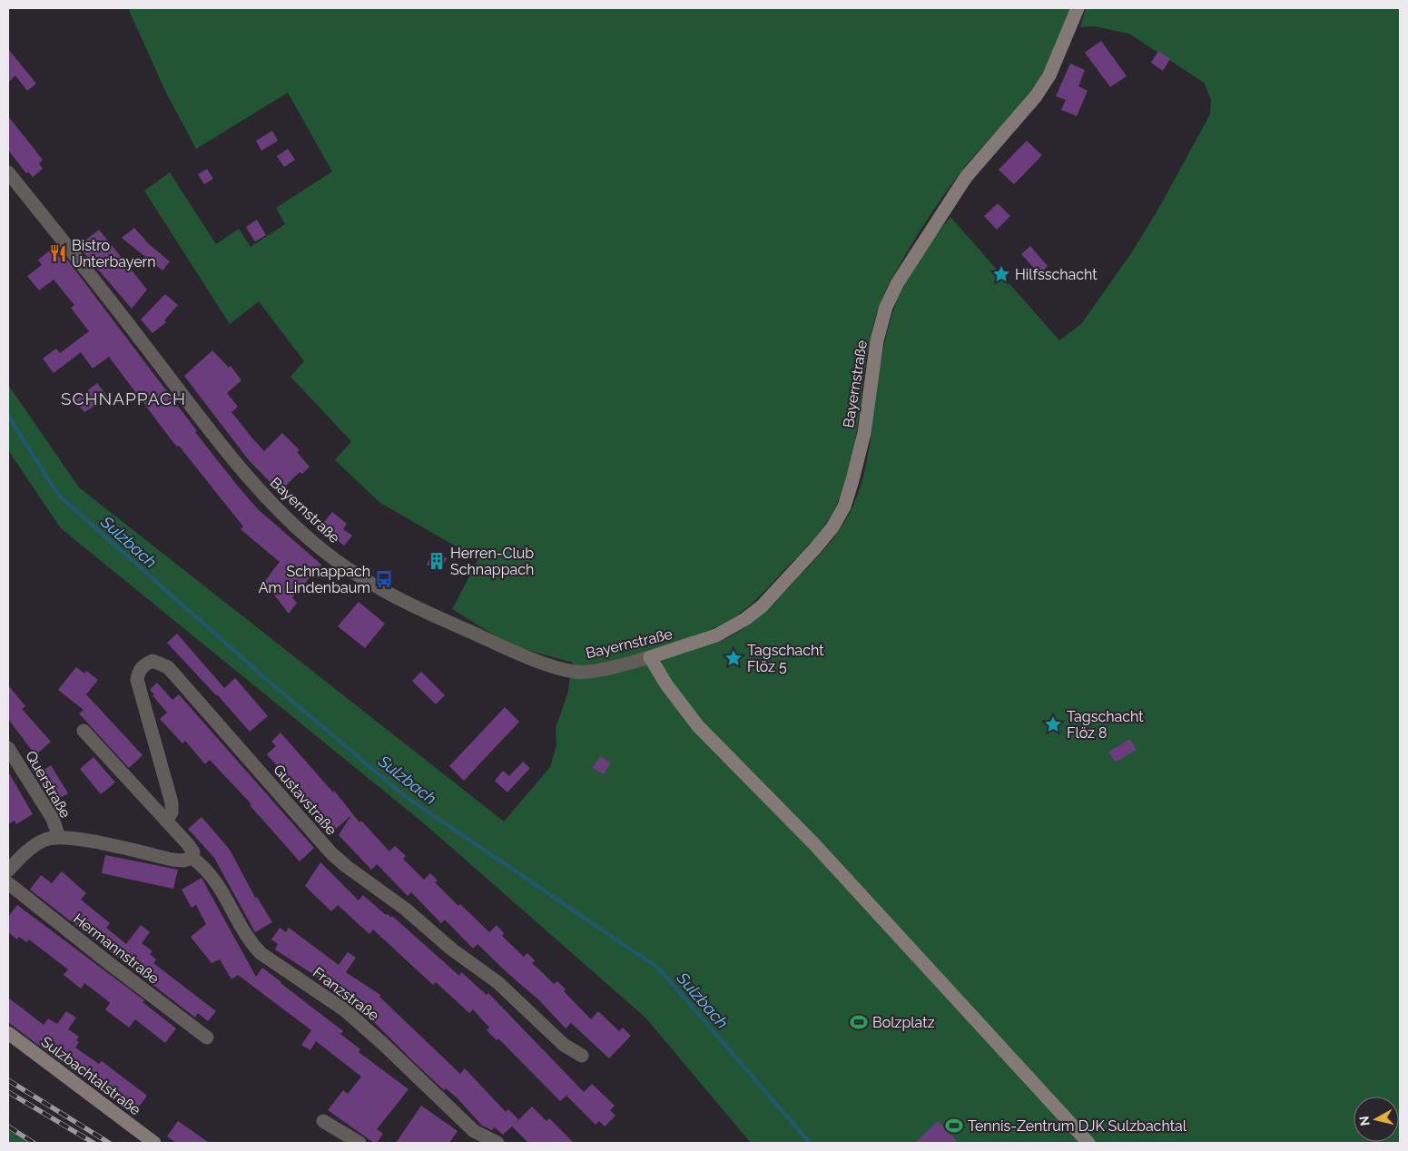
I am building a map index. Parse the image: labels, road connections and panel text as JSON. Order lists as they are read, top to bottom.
{
  "streets": {
    "street": [
      "Bayernstraße",
      "Querstraße",
      "Gustavstraße",
      "Hermannstraße",
      "Franzstraße",
      "Sulzbachtalstraße"
    ]
  },
  "crossings": [
    ["Gustavstraße", "Franzstraße"]
  ],
  "districts": ["SCHNAPPACH"],
  "water": ["Sulzbach"],
  "places": {
    "restaurant": ["Bistro Unterbayern"],
    "place": ["Hilfsschacht", "Tagschacht Flöz 5", "Tagschacht Flöz 8"],
    "building": ["Herren-Club Schnappach"],
    "bus stop": ["Schnappach Am Lindenbaum"],
    "sports": ["Bolzplatz", "Tennis-Zentrum DJK Sulzbachtal"]
  },
  "north": "left"
}
